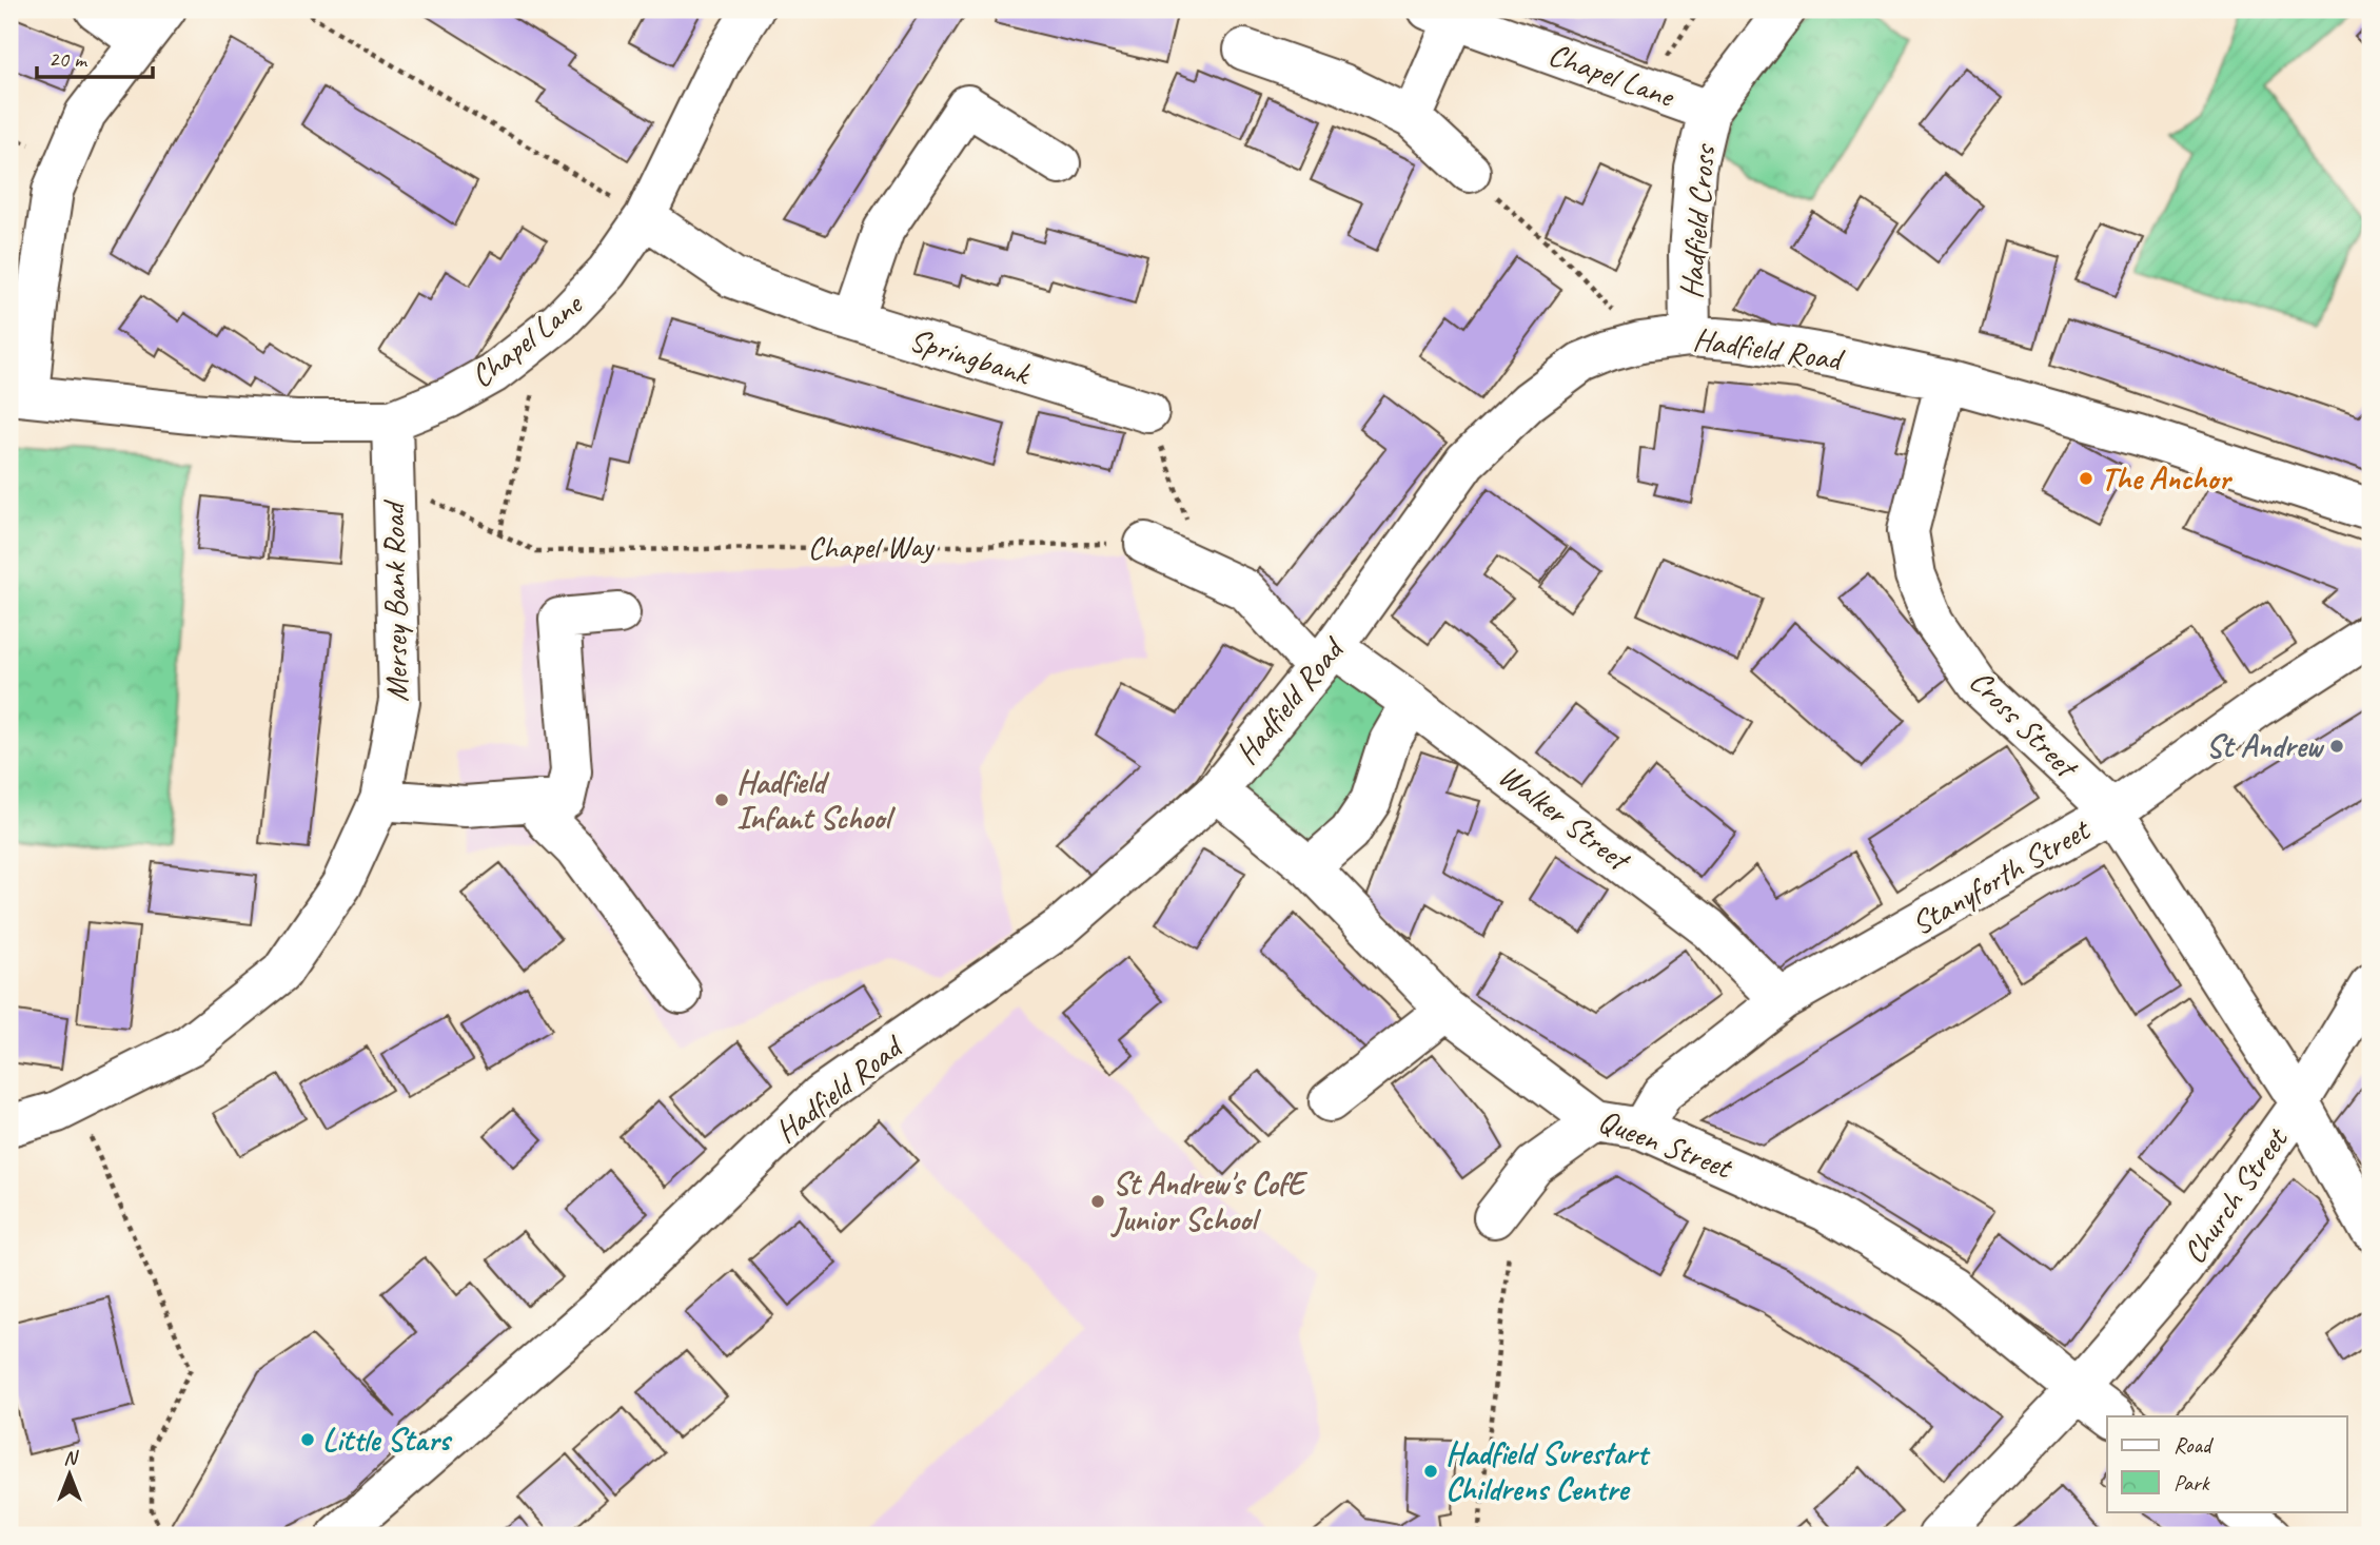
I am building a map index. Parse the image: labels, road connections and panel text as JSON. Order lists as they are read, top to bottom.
{
  "streets": {
    "street": [
      "Chapel Lane",
      "Hadfield Cross",
      "Hadfield Road",
      "Springbank",
      "Mersey Bank Road",
      "Cross Street",
      "Walker Street",
      "Stanyforth Street",
      "Queen Street",
      "Church Street"
    ],
    "path": ["Chapel Way"]
  },
  "crossings": [
    ["Chapel Lane", "Hadfield Cross"],
    ["Chapel Lane", "Springbank"],
    ["Chapel Lane", "Mersey Bank Road"],
    ["Hadfield Cross", "Hadfield Road"],
    ["Hadfield Road", "Cross Street"],
    ["Hadfield Road", "Walker Street"],
    ["Hadfield Road", "Queen Street"],
    ["Chapel Way", "Mersey Bank Road"],
    ["Cross Street", "Stanyforth Street"],
    ["Cross Street", "Church Street"],
    ["Walker Street", "Stanyforth Street"],
    ["Stanyforth Street", "Queen Street"],
    ["Queen Street", "Church Street"]
  ],
  "places": [
    "The Anchor",
    "St Andrew",
    "Hadfield Infant School",
    "St Andrew's CofE Junior School",
    "Little Stars",
    "Hadfield Surestart Childrens Centre"
  ],
  "legend": ["Road", "Park"],
  "scale_bar": "20 m",
  "north": "top"
}
